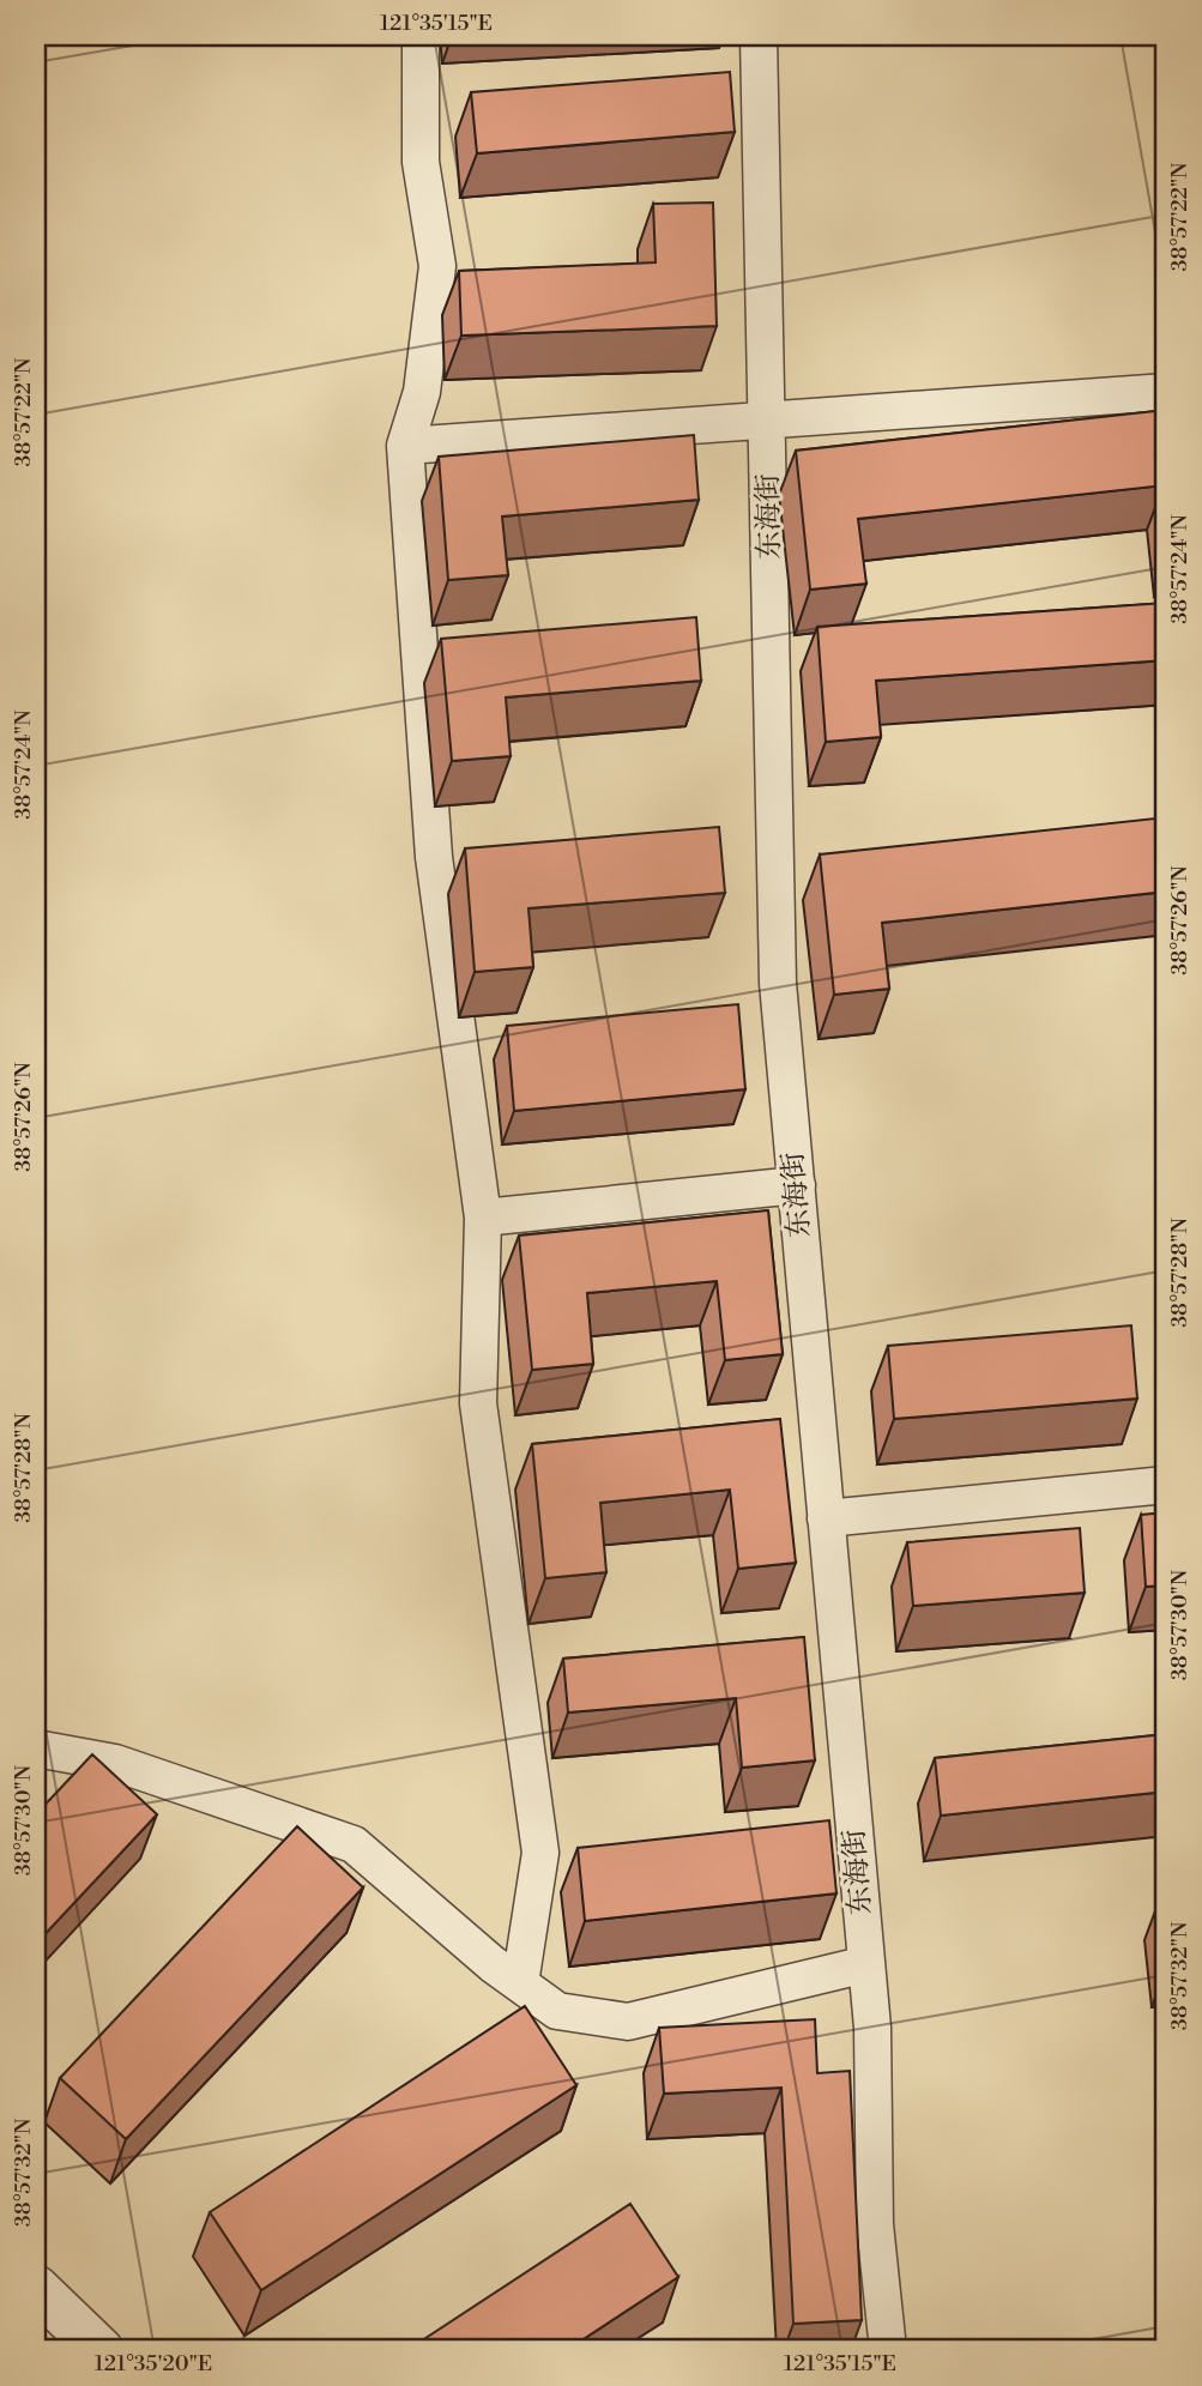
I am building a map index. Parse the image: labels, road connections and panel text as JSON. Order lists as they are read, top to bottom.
{
  "streets": {
    "street": ["东海街"]
  },
  "coordinates": [
    "121°35'15\"E",
    "38°57'22\"N",
    "38°57'24\"N",
    "38°57'26\"N",
    "38°57'28\"N",
    "38°57'30\"N",
    "38°57'32\"N",
    "121°35'20\"E"
  ]
}
